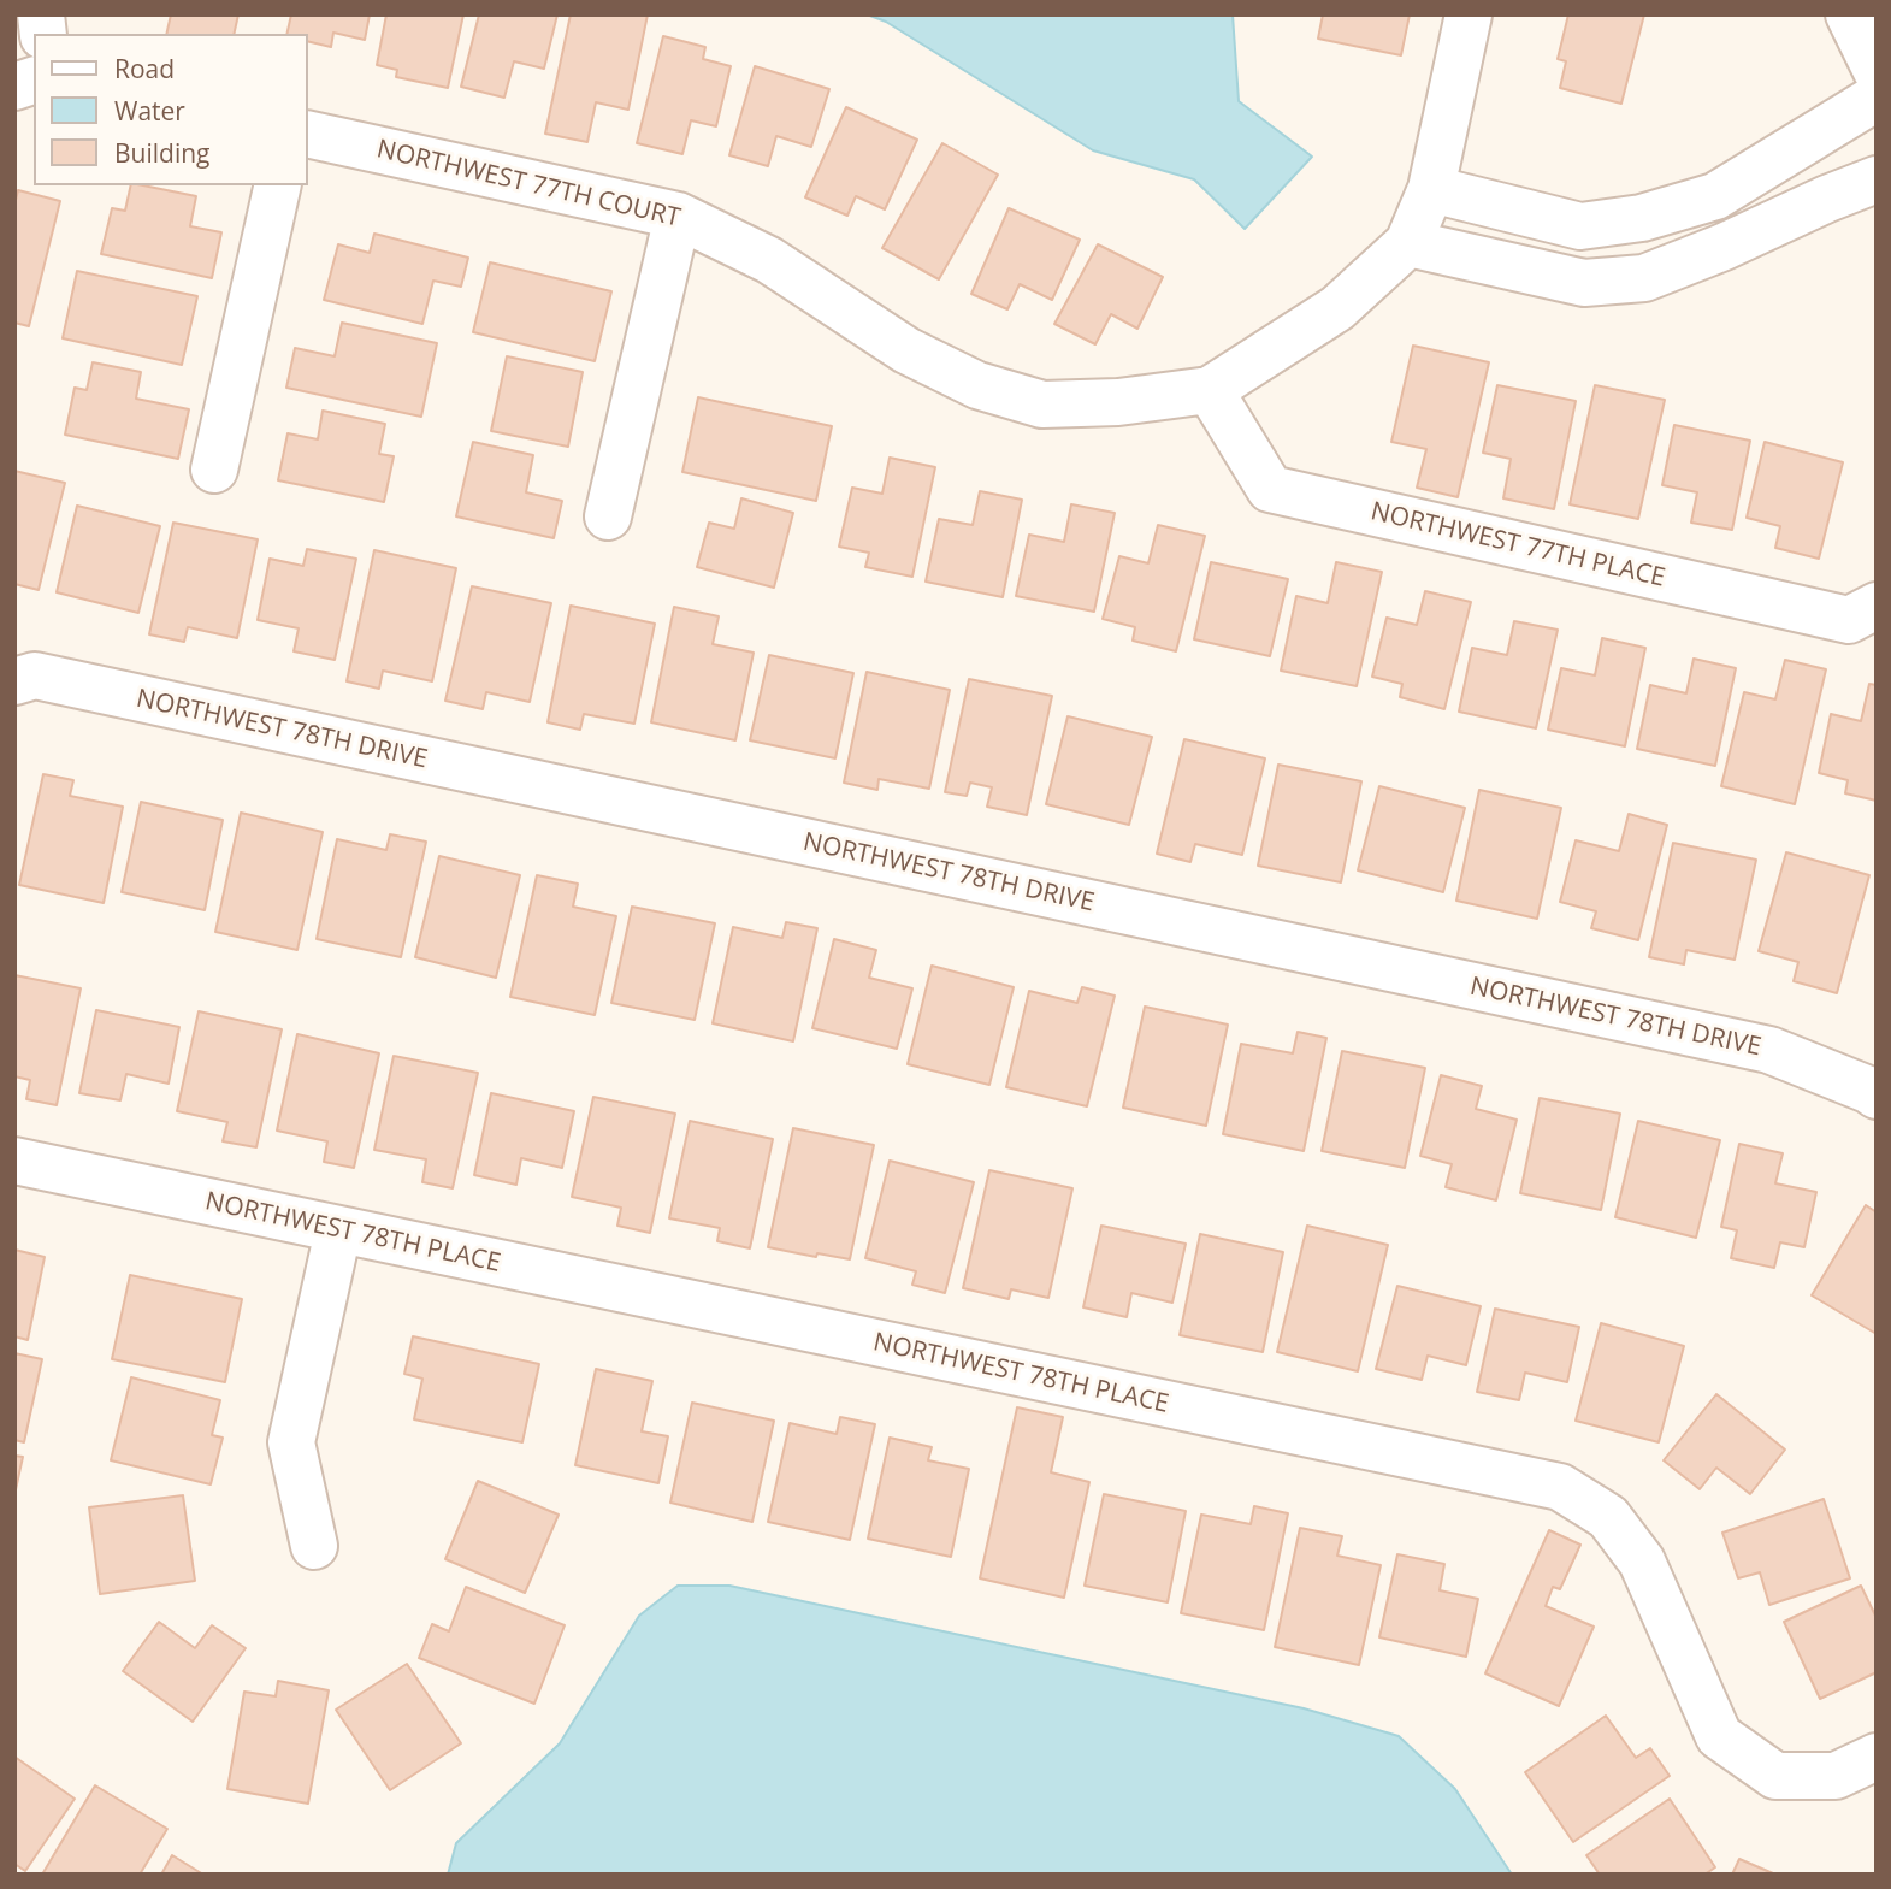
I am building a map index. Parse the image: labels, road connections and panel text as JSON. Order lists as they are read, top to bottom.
{
  "streets": {
    "street": [
      "NORTHWEST 77TH COURT",
      "NORTHWEST 77TH PLACE",
      "NORTHWEST 78TH DRIVE",
      "NORTHWEST 78TH PLACE"
    ]
  },
  "crossings": [
    ["NORTHWEST 77TH COURT", "NORTHWEST 77TH PLACE"]
  ],
  "legend": ["Road", "Water", "Building"]
}
